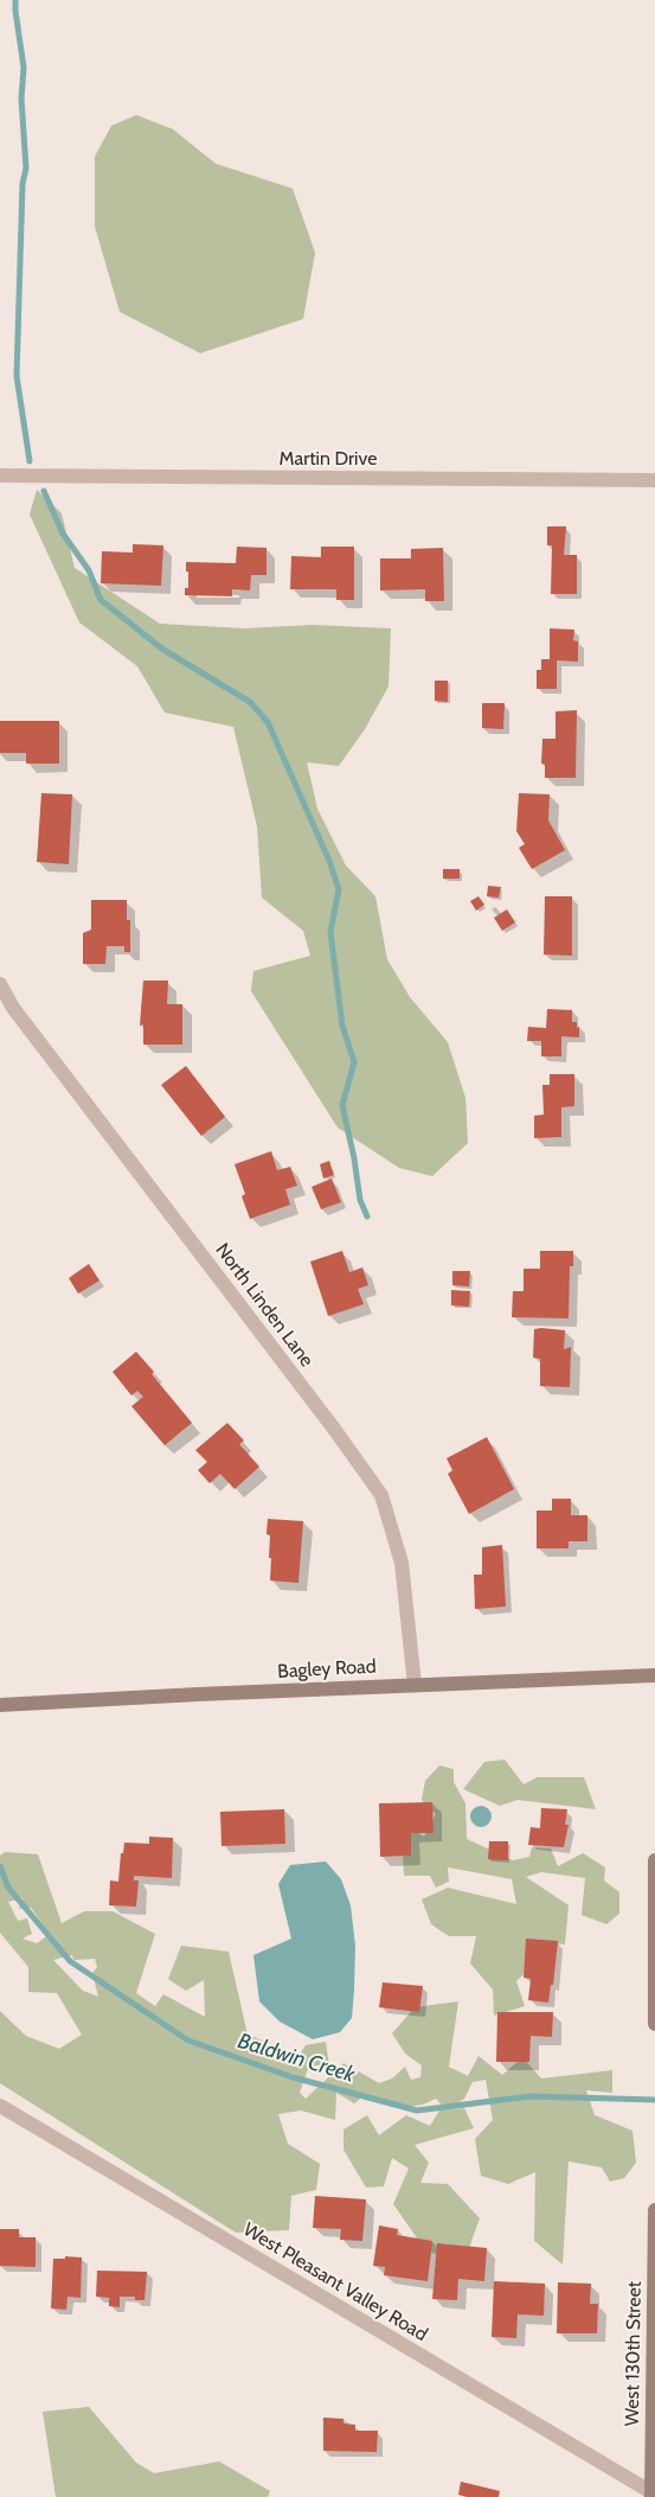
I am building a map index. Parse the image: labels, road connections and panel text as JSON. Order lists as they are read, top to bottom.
{
  "streets": {
    "main road": ["Bagley Road", "West 130th Street"],
    "street": ["Martin Drive", "North Linden Lane", "West Pleasant Valley Road"]
  },
  "crossings": [
    ["North Linden Lane", "Bagley Road"],
    ["West Pleasant Valley Road", "West 130th Street"]
  ],
  "water": ["Baldwin Creek"]
}
